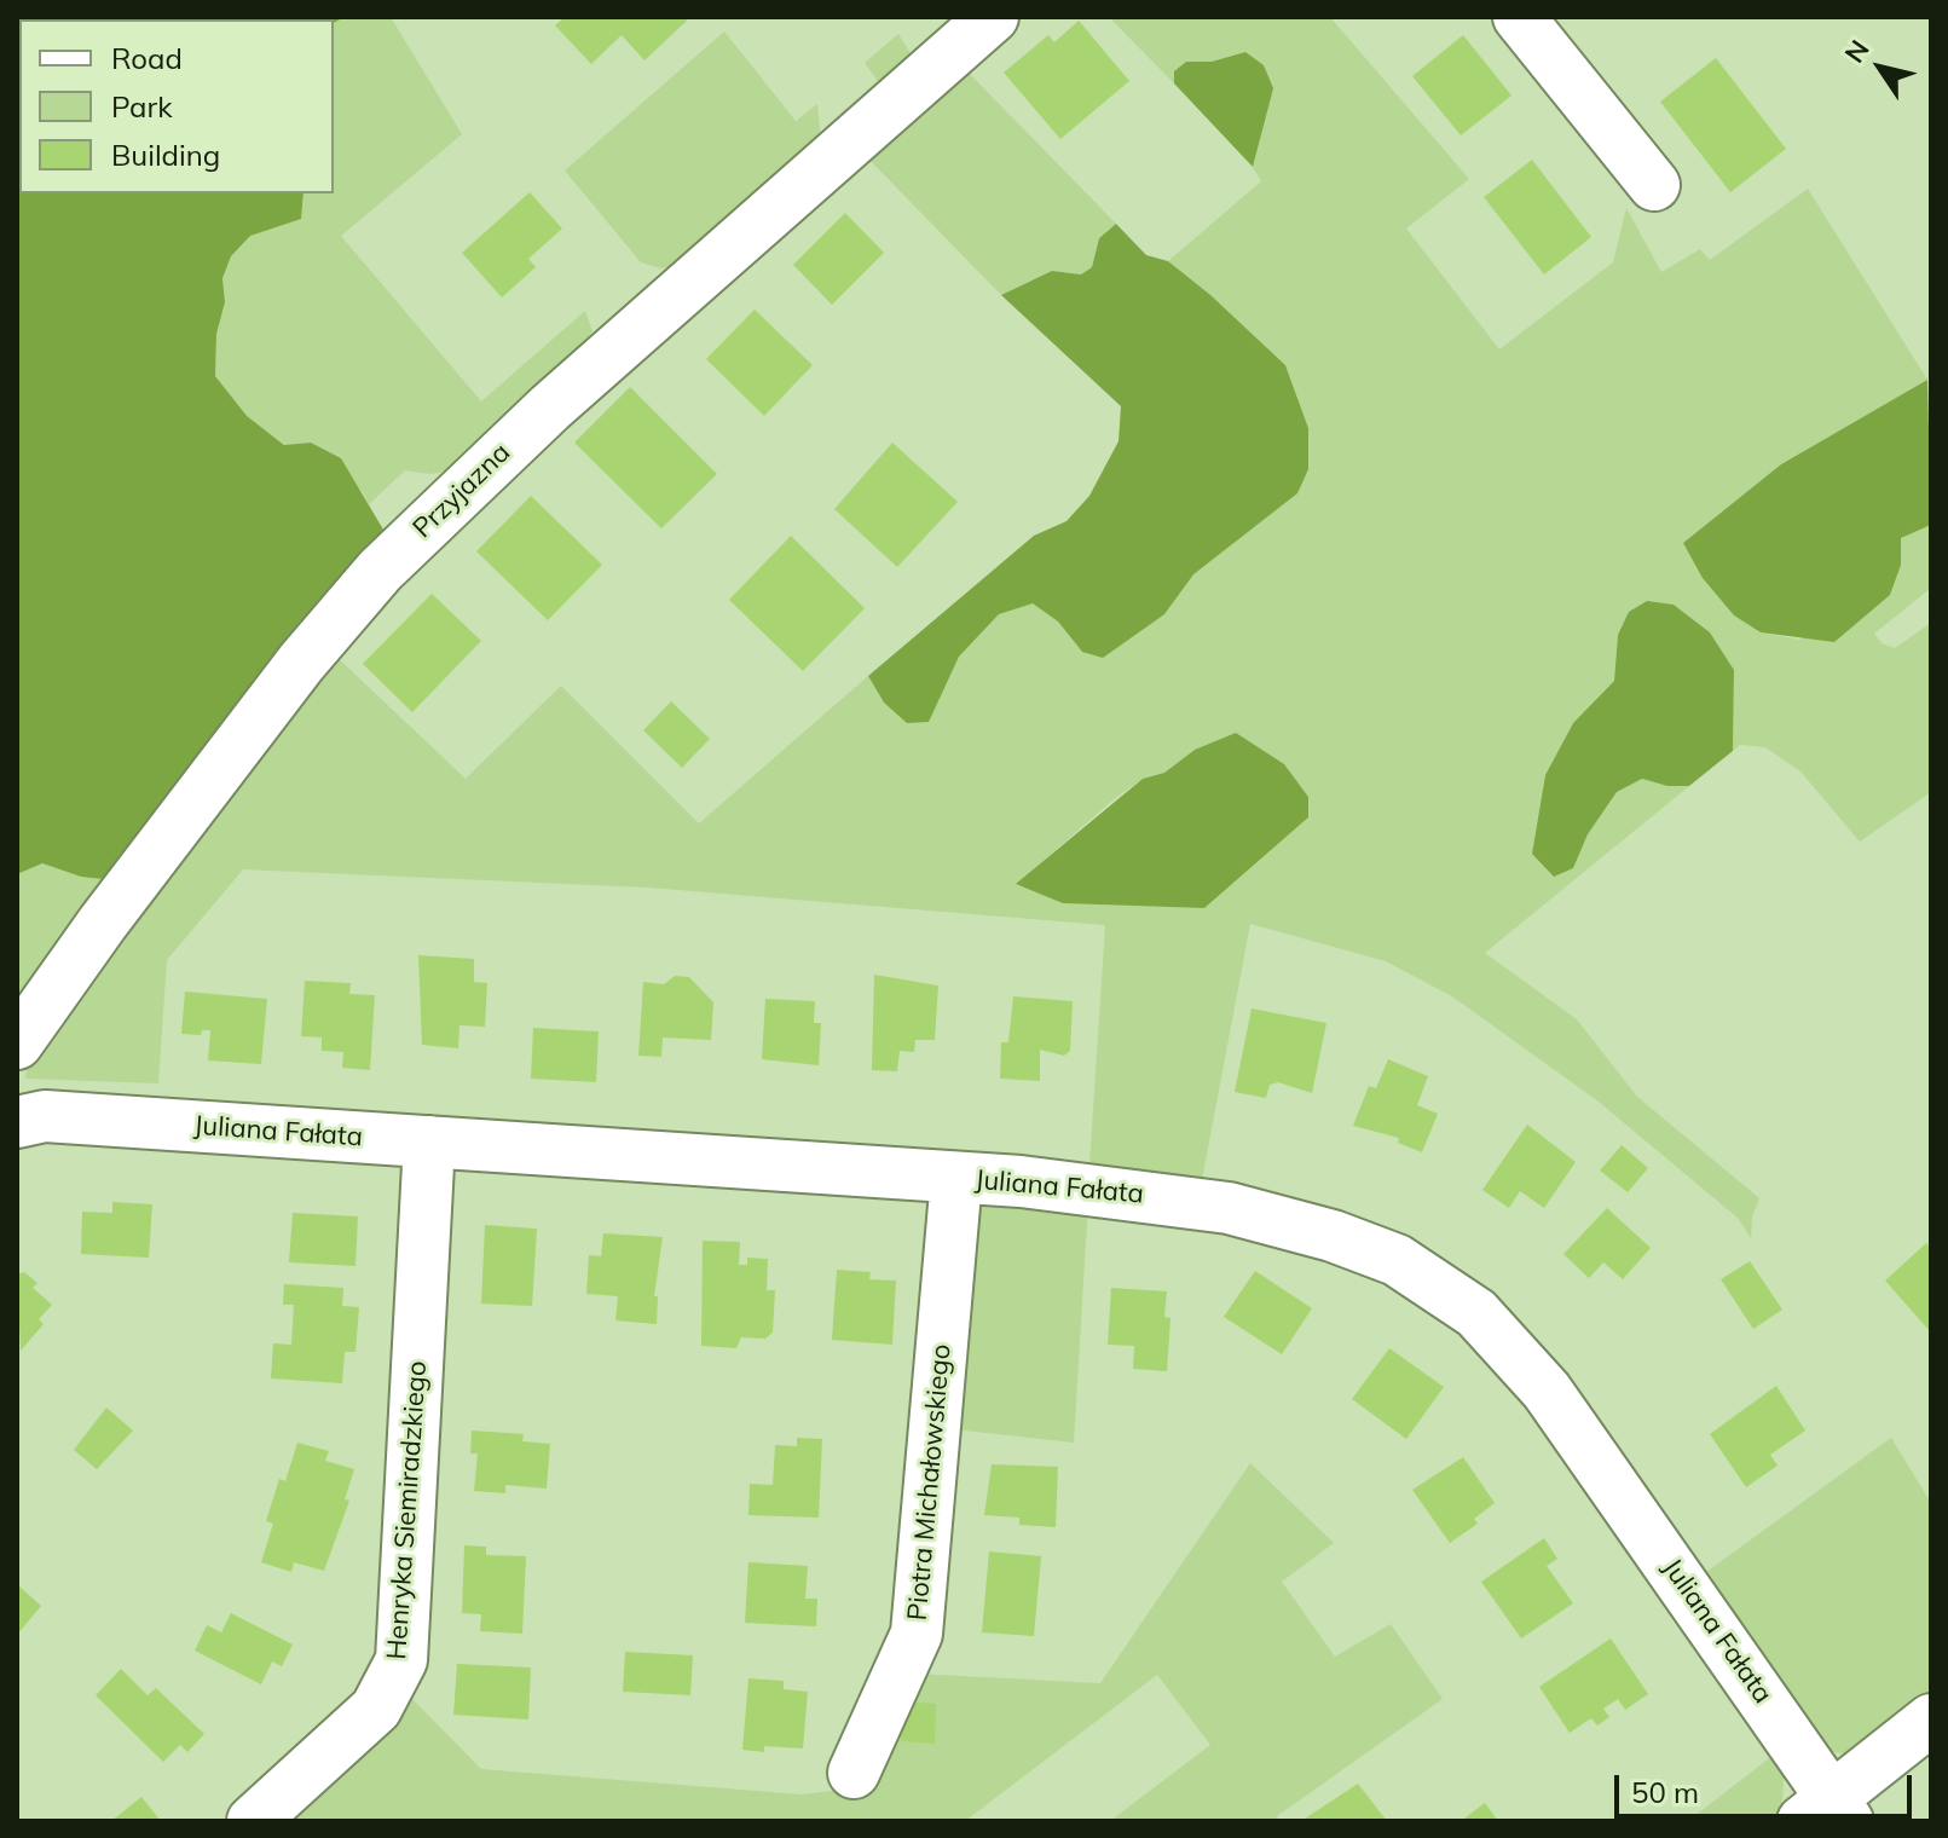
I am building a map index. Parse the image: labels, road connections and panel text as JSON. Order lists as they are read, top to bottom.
{
  "streets": {
    "street": [
      "Przyjazna",
      "Juliana Fałata",
      "Piotra Michałowskiego",
      "Henryka Siemiradzkiego"
    ]
  },
  "crossings": [
    ["Juliana Fałata", "Piotra Michałowskiego"],
    ["Juliana Fałata", "Henryka Siemiradzkiego"]
  ],
  "legend": ["Road", "Park", "Building"],
  "scale_bar": "50 m",
  "north": "top left"
}
